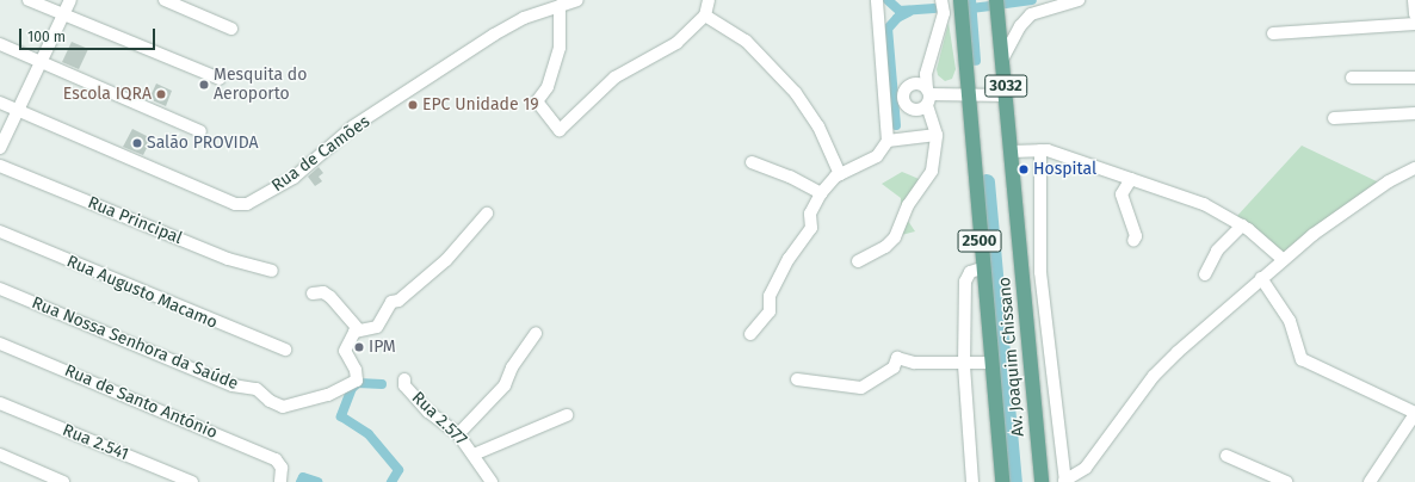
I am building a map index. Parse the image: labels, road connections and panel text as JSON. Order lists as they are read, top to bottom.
{
  "streets": {
    "main road": ["3032", "2500", "Av. Joaquim Chissano"],
    "street": [
      "Rua de Camões",
      "Rua Principal",
      "Rua Augusto Macamo",
      "Rua Nossa Senhora da Saúde",
      "Rua de Santo António",
      "Rua 2.577",
      "Rua 2.541"
    ]
  },
  "places": [
    "Mesquita do Aeroporto",
    "Escola IQRA",
    "EPC Unidade 19",
    "Salão PROVIDA",
    "Hospital",
    "IPM"
  ],
  "scale_bar": "100 m"
}
